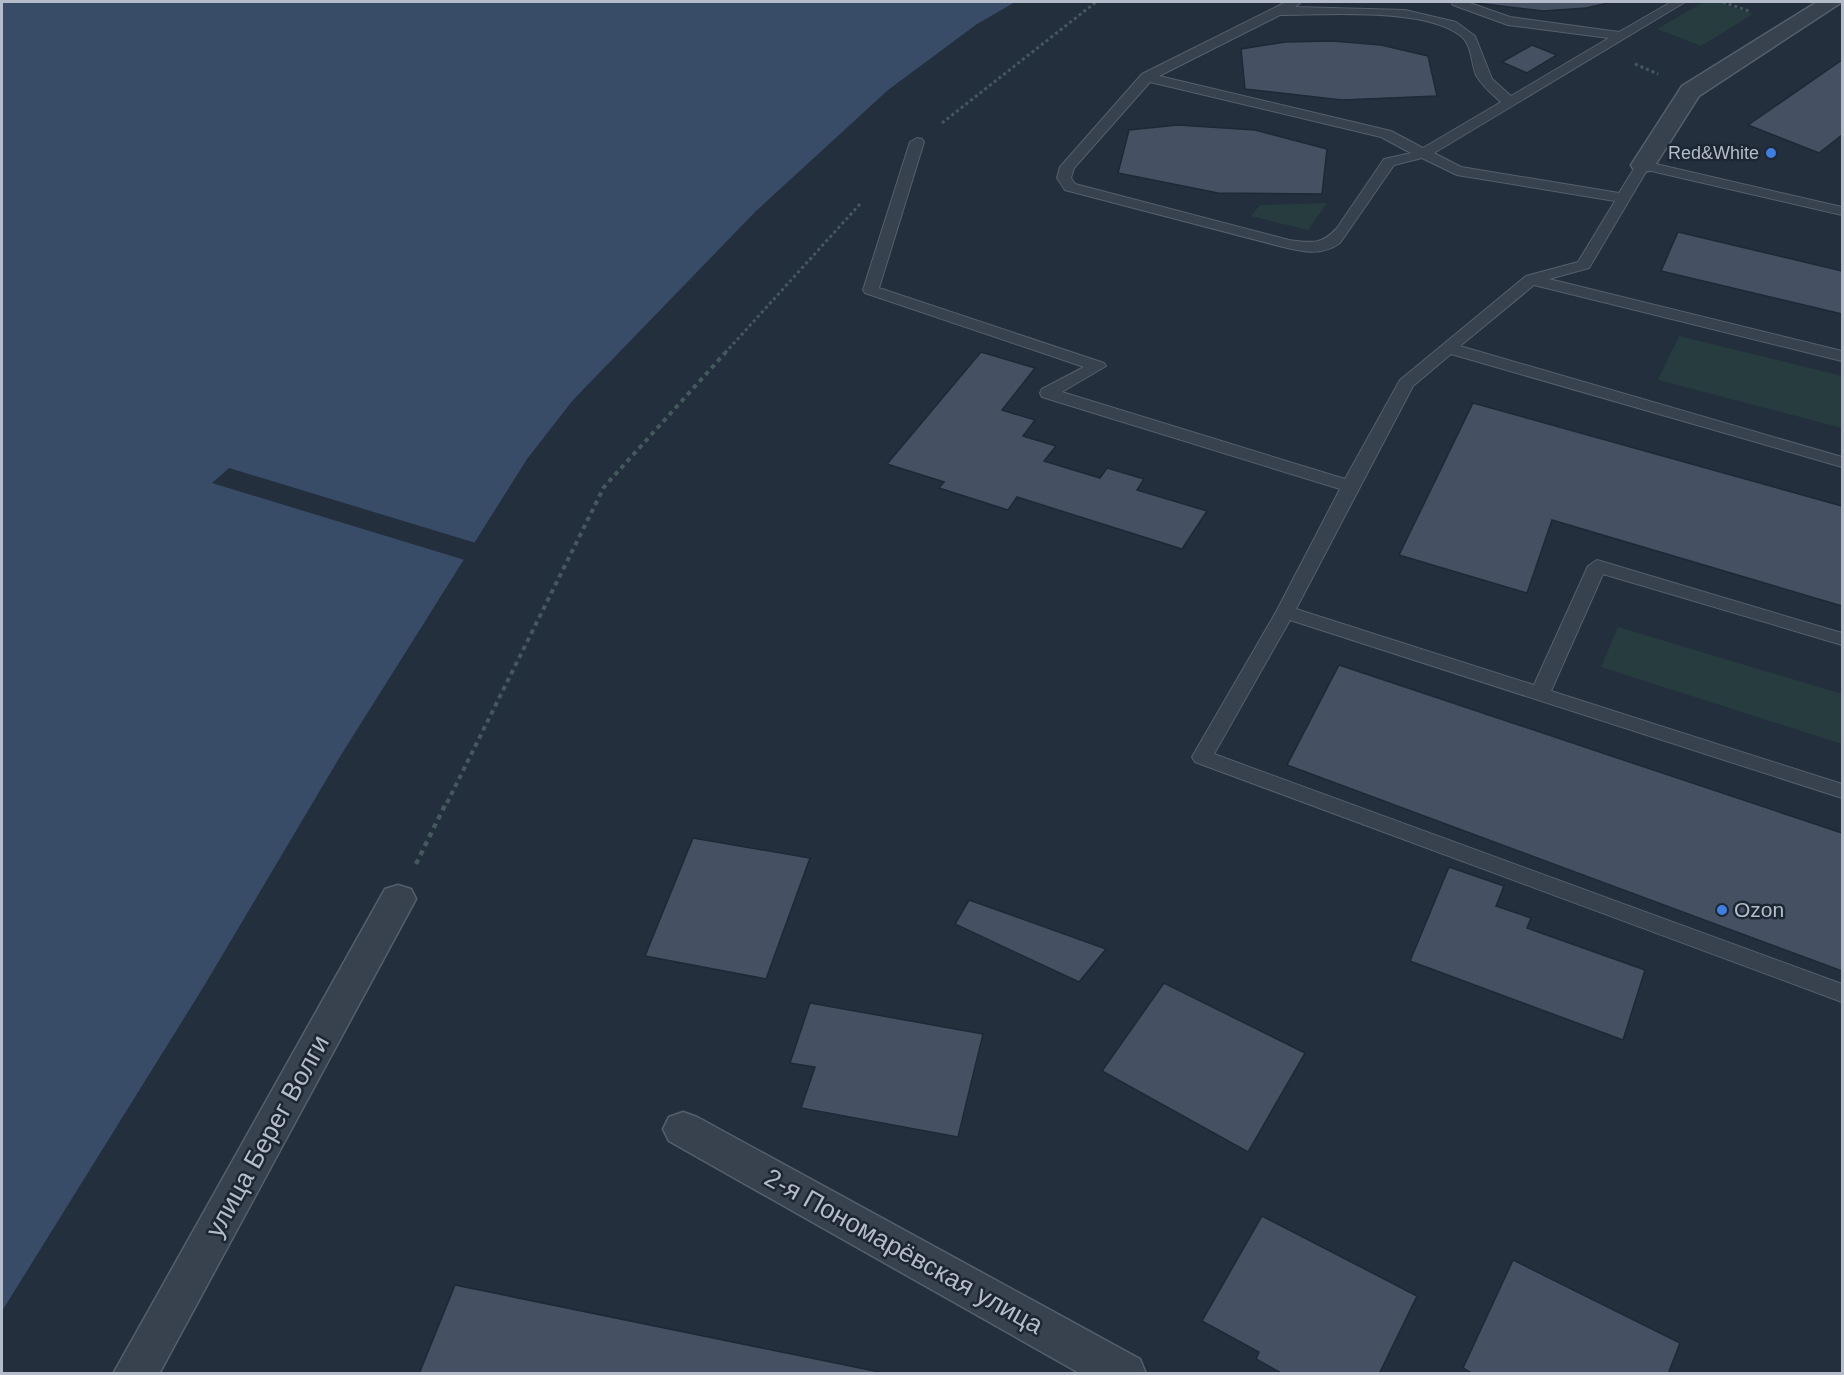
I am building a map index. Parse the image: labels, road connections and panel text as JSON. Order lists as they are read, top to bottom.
{
  "streets": {
    "street": ["улица Берег Волги", "2-я Пономарёвская улица"]
  },
  "places": ["Red&White", "Ozon"]
}
